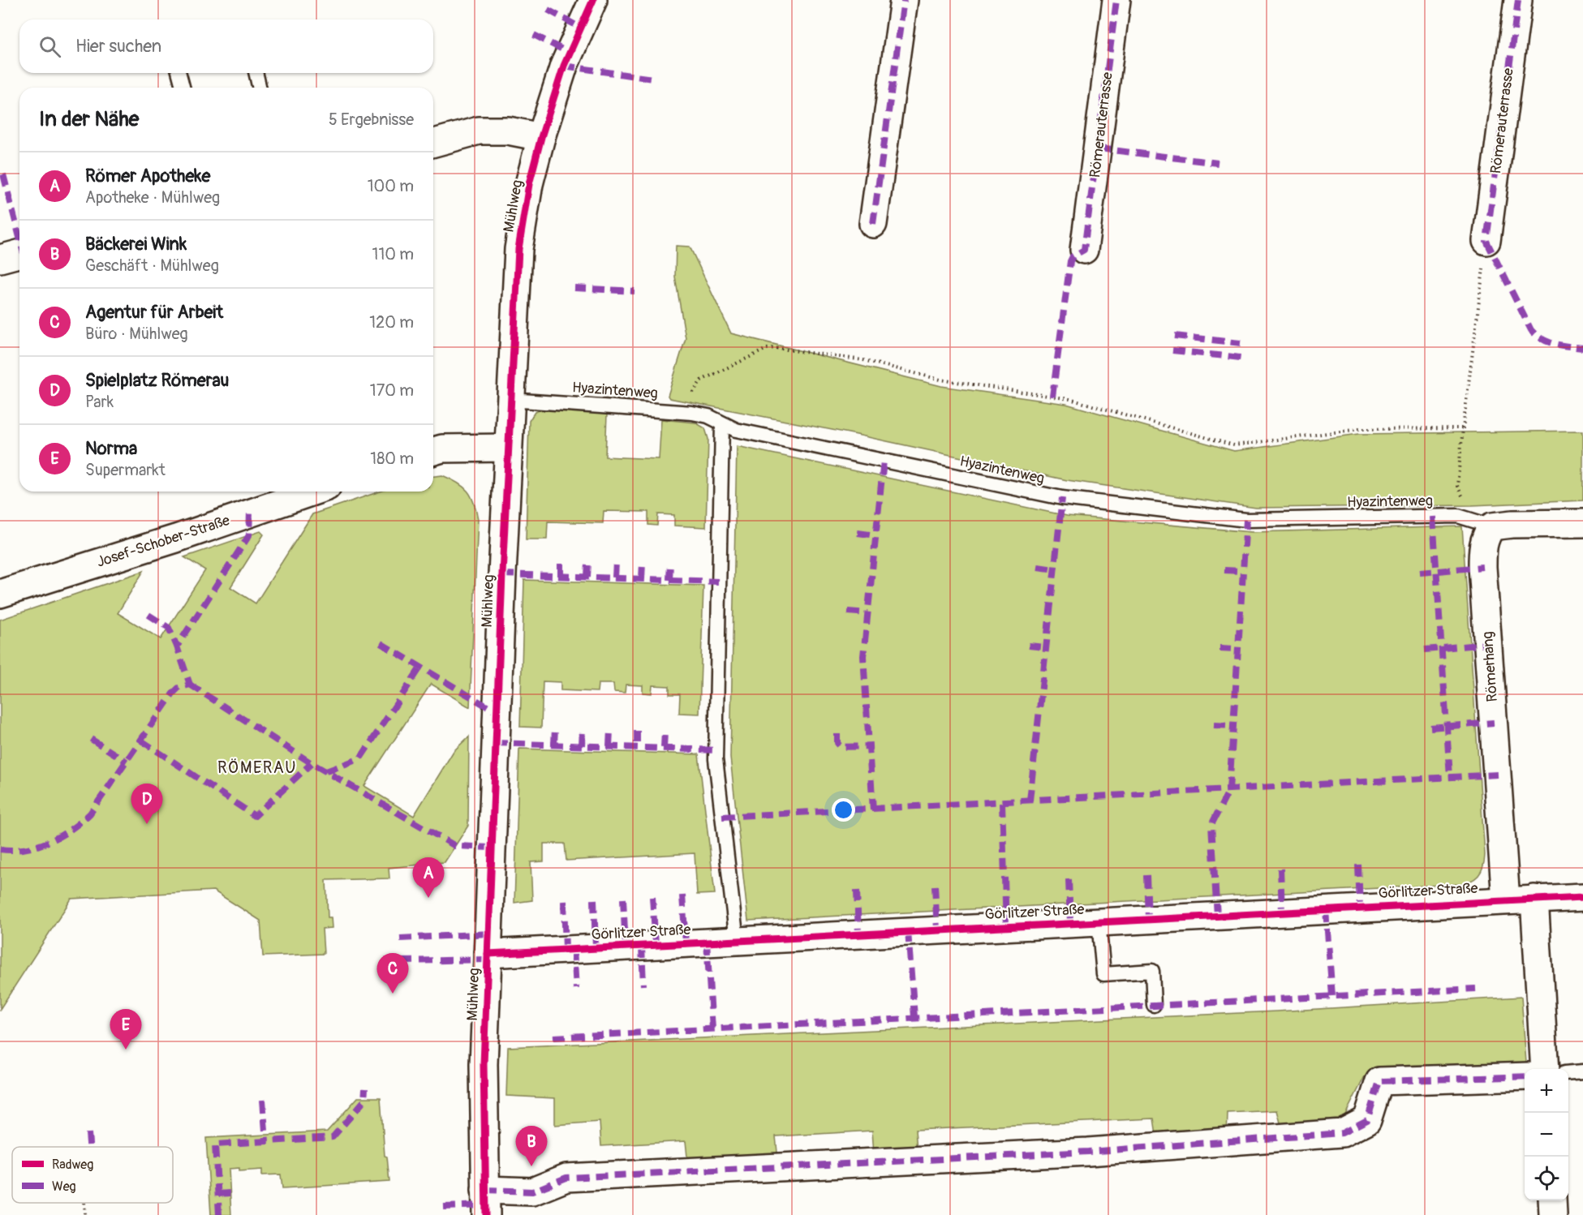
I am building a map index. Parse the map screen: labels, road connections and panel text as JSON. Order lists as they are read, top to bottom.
{
  "streets": {
    "street": [
      "Römerauterrasse",
      "Mühlweg",
      "Josef-Schober-Straße",
      "Römerhang",
      "Görlitzer Straße"
    ],
    "lane": ["Hyazintenweg"]
  },
  "crossings": [
    ["Mühlweg", "Hyazintenweg"],
    ["Mühlweg", "Görlitzer Straße"],
    ["Hyazintenweg", "Römerhang"],
    ["Römerhang", "Görlitzer Straße"]
  ],
  "districts": ["RÖMERAU"],
  "legend": ["Radweg", "Weg"],
  "page": {
    "search": "Hier suchen",
    "heading": ["In der Nähe", "5 Ergebnisse"],
    "list": [
      {
        "mark": "A",
        "name": "Römer Apotheke",
        "note": "Apotheke · Mühlweg",
        "value": "100 m"
      },
      {
        "mark": "B",
        "name": "Bäckerei Wink",
        "note": "Geschäft · Mühlweg",
        "value": "110 m"
      },
      {
        "mark": "C",
        "name": "Agentur für Arbeit",
        "note": "Büro · Mühlweg",
        "value": "120 m"
      },
      {
        "mark": "D",
        "name": "Spielplatz Römerau",
        "note": "Park",
        "value": "170 m"
      },
      {
        "mark": "E",
        "name": "Norma",
        "note": "Supermarkt",
        "value": "180 m"
      }
    ],
    "pins": [
      "D",
      "A",
      "C",
      "E",
      "B"
    ],
    "map_buttons": ["+", "−"]
  }
}
